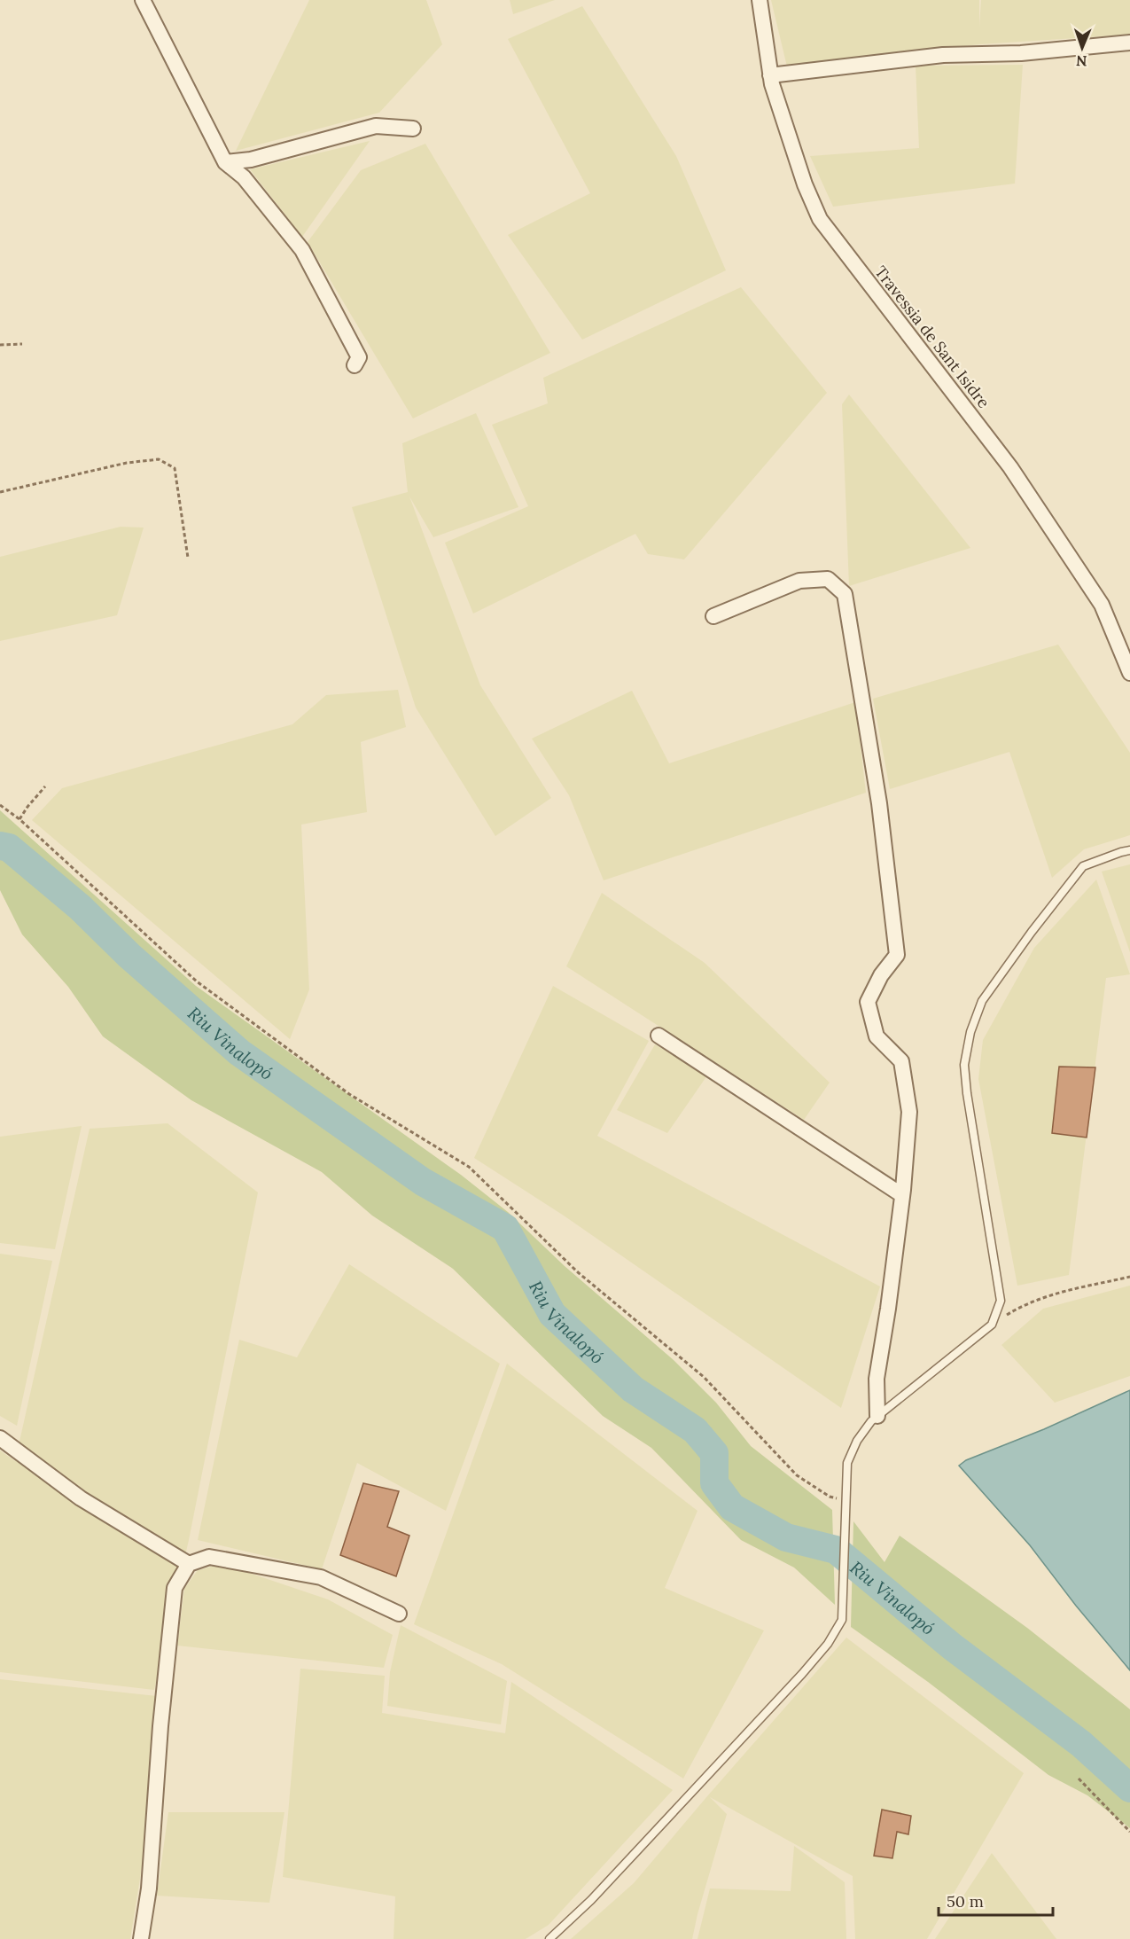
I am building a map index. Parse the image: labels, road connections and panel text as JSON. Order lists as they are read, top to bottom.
{
  "streets": {
    "street": ["Travessia de Sant Isidre"]
  },
  "water": ["Riu Vinalopó"],
  "scale_bar": "50 m",
  "north": "bottom"
}
